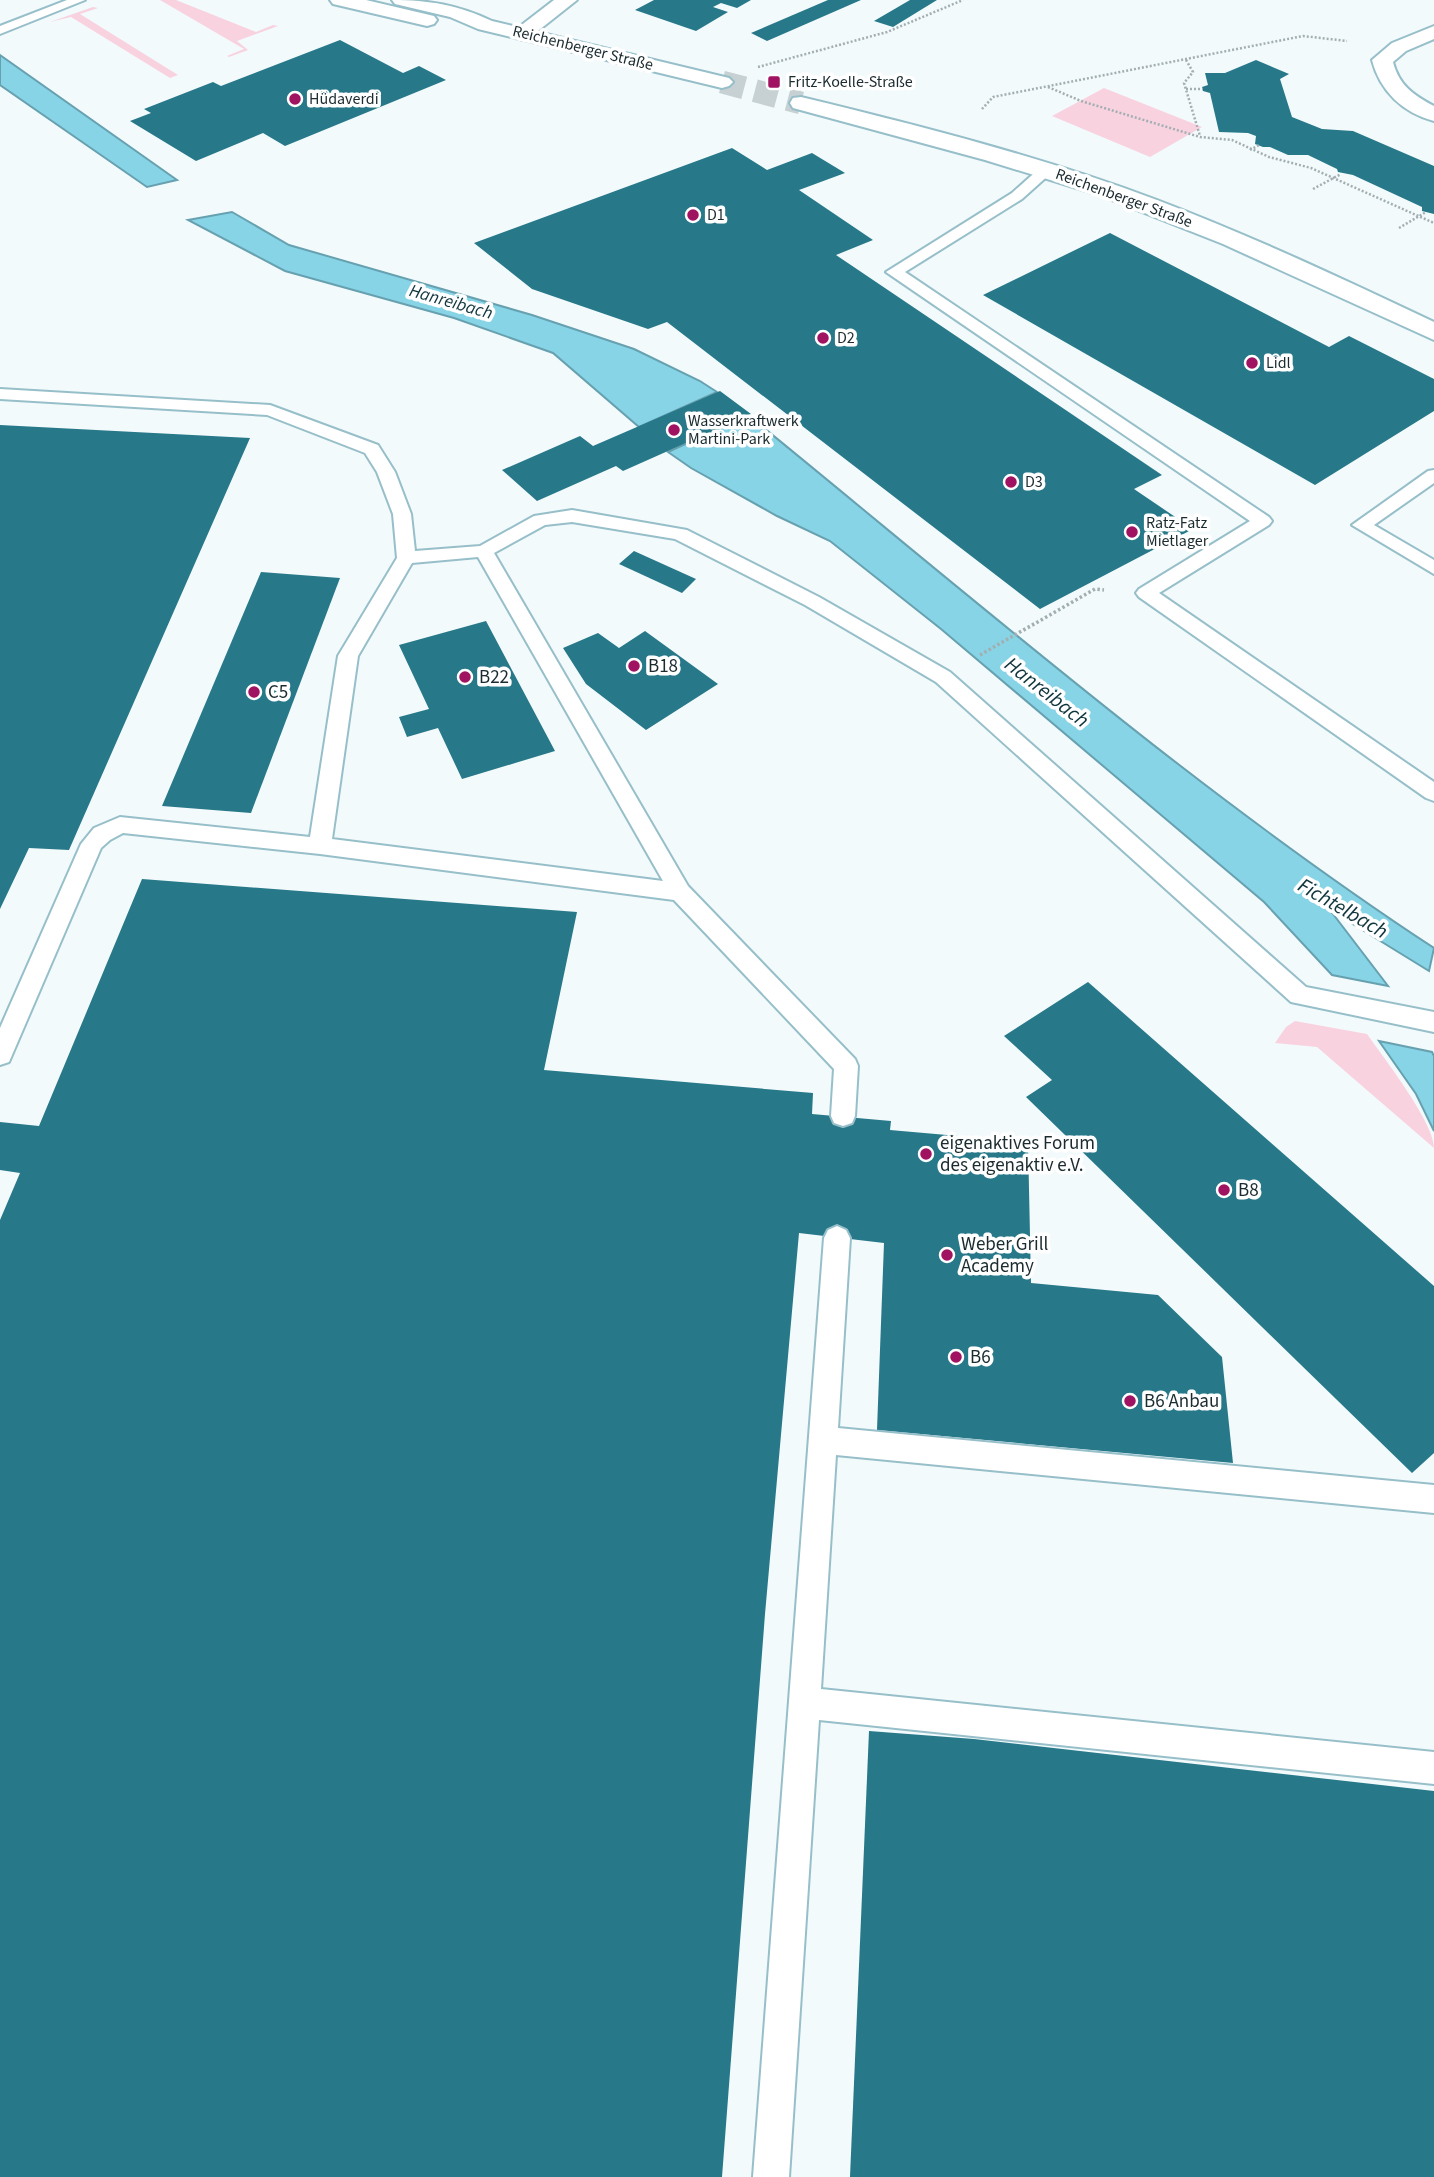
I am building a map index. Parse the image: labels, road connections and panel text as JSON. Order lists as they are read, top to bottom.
{
  "streets": {
    "street": ["Reichenberger Straße"]
  },
  "water": ["Hanreibach", "Fichtelbach"],
  "places": {
    "transit": ["Fritz-Koelle-Straße"],
    "other": [
      "Hüdaverdi",
      "D1",
      "D2",
      "Lidl",
      "Wasserkraftwerk Martini-Park",
      "D3",
      "Ratz-Fatz Mietlager",
      "B18",
      "B22",
      "C5",
      "eigenaktives Forum des eigenaktiv e.V.",
      "B8",
      "Weber Grill Academy",
      "B6",
      "B6 Anbau"
    ]
  }
}
